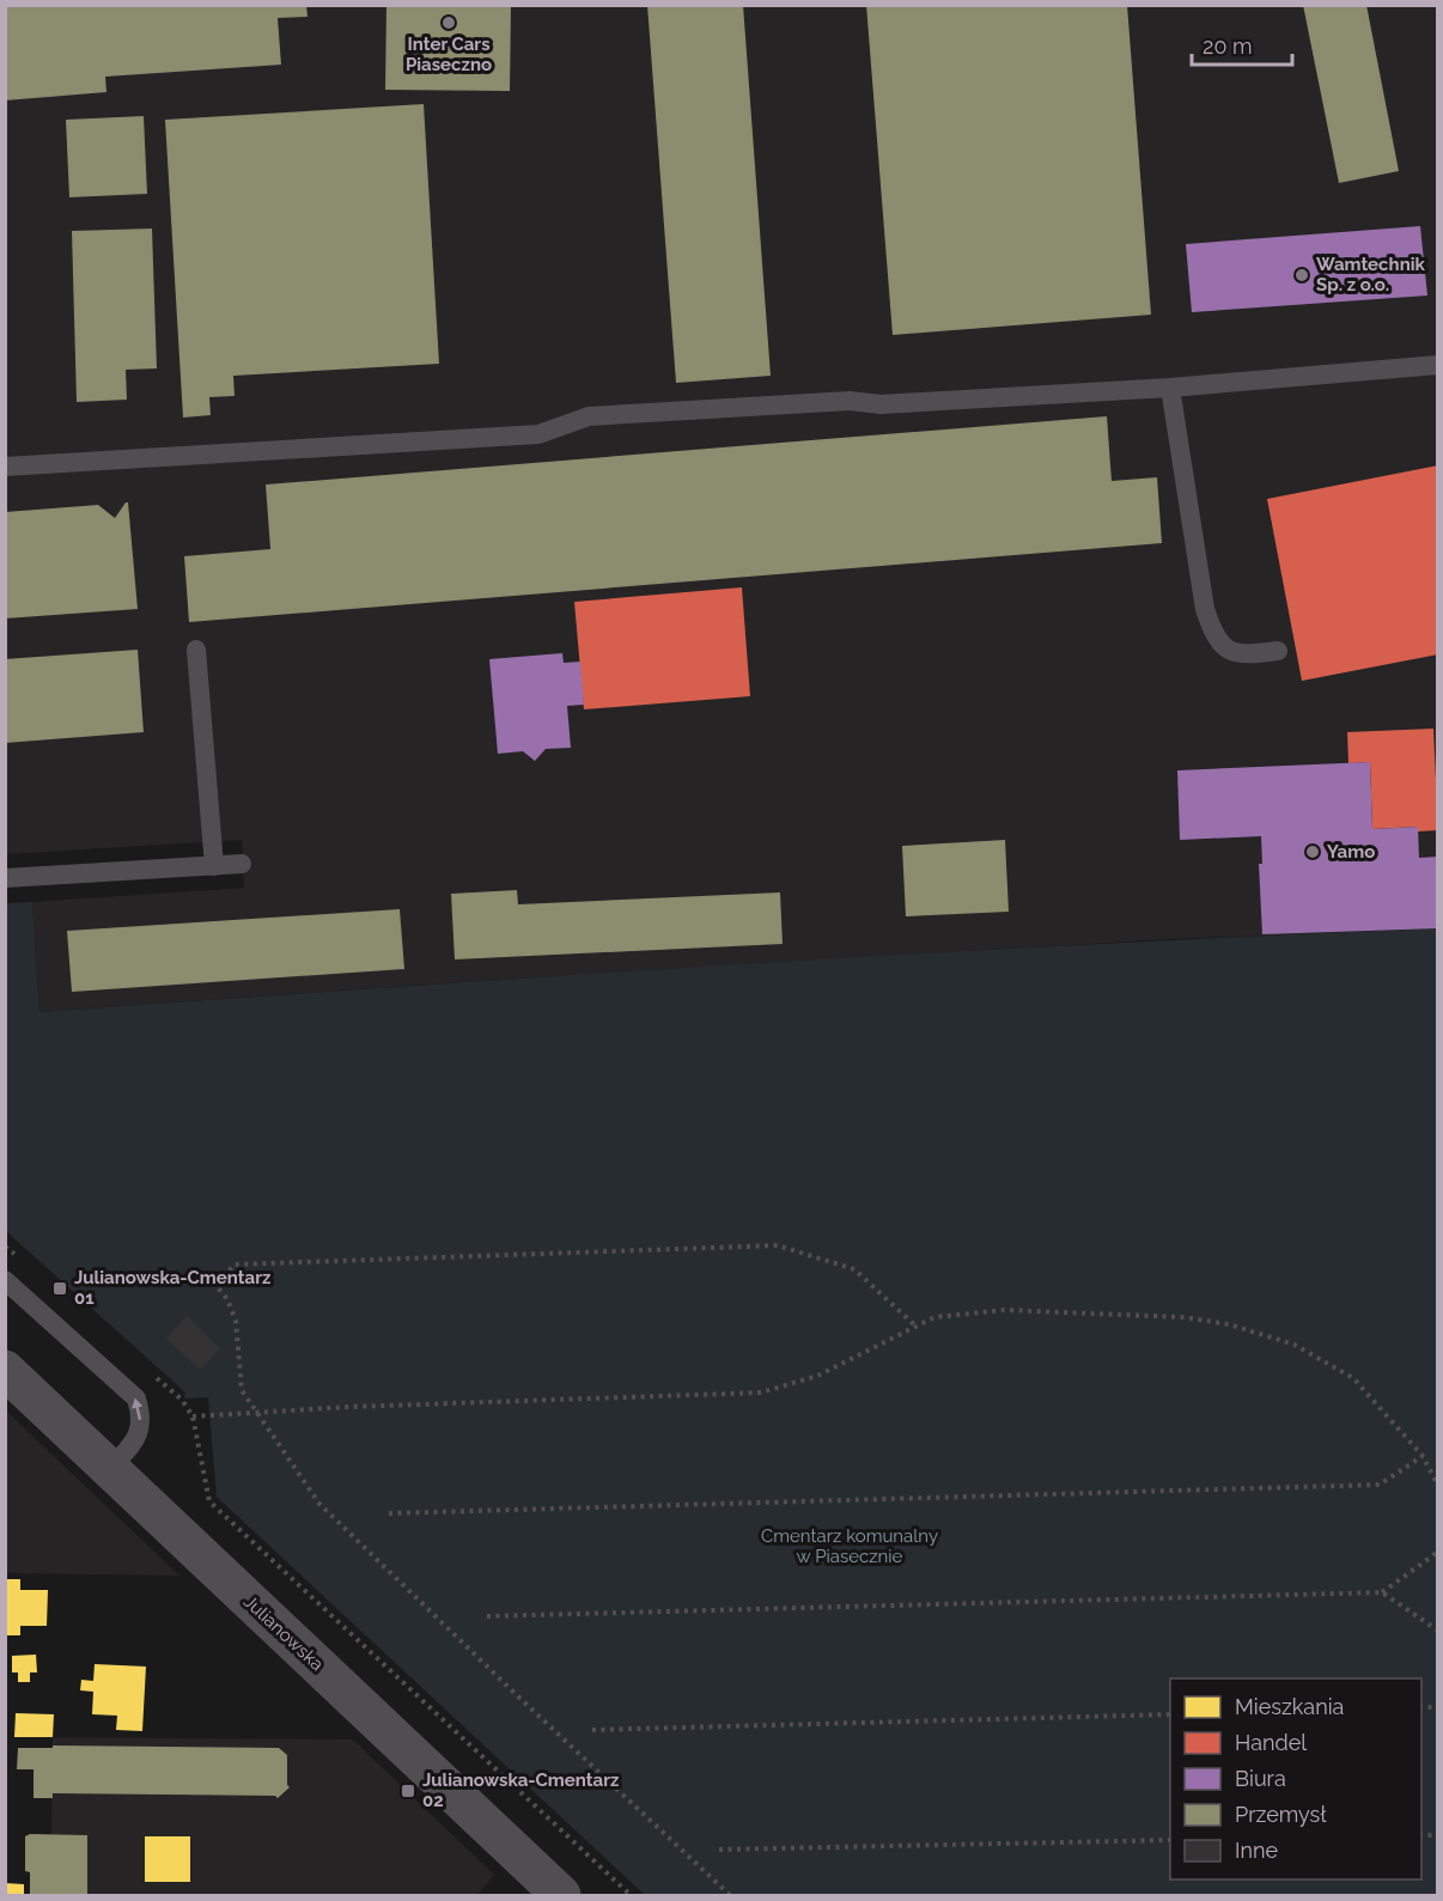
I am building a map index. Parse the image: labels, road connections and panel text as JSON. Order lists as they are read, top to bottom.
{
  "streets": {
    "street": ["Julianowska"]
  },
  "parks": ["Cmentarz komunalny w Piasecznie"],
  "places": {
    "other": ["Inter Cars Piaseczno", "Wamtechnik Sp. z o.o.", "Yamo"],
    "transit": ["Julianowska-Cmentarz 01", "Julianowska-Cmentarz 02"]
  },
  "legend": [
    "Mieszkania",
    "Handel",
    "Biura",
    "Przemysł",
    "Inne"
  ],
  "scale_bar": "20 m"
}
